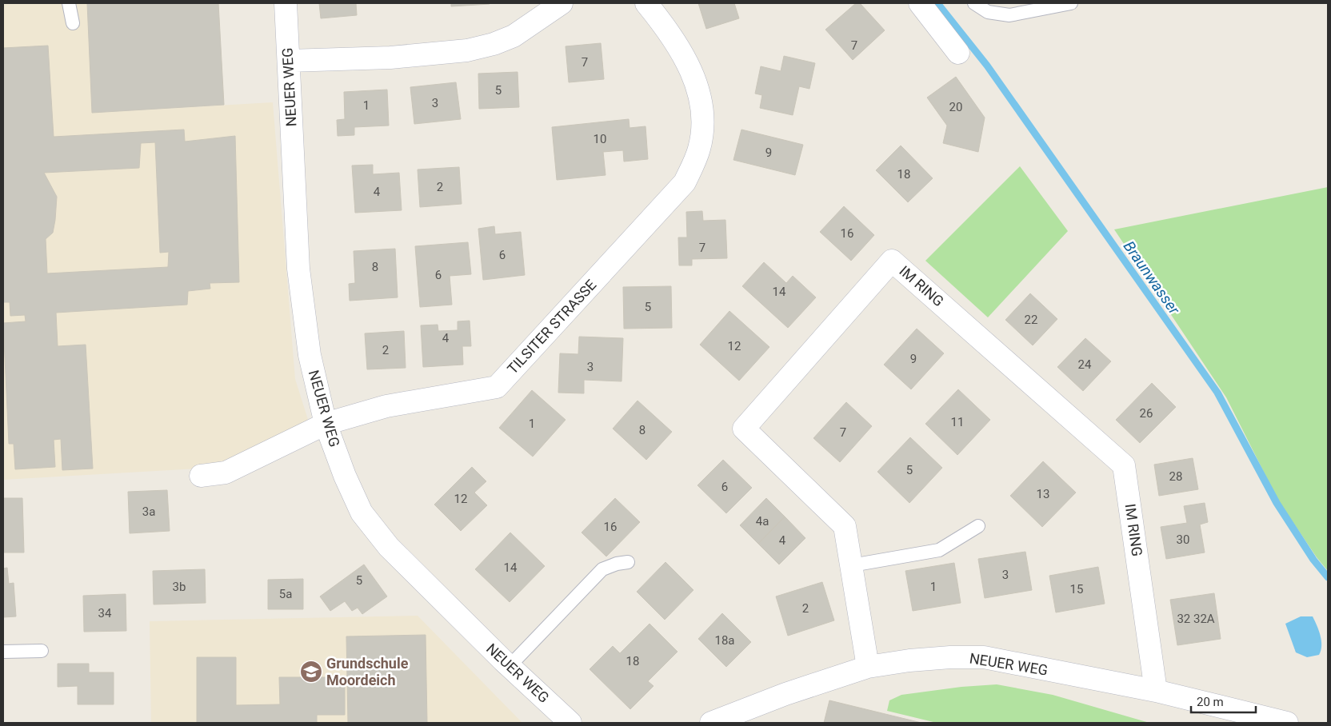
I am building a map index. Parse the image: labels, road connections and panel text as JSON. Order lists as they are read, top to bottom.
{
  "streets": {
    "street": ["NEUER WEG", "IM RING", "TILSITER STRASSE"]
  },
  "crossings": [
    ["NEUER WEG", "IM RING"],
    ["NEUER WEG", "TILSITER STRASSE"]
  ],
  "water": ["Braunwasser"],
  "places": {
    "school or university": ["Grundschule Moordeich"]
  },
  "house_numbers": [
    "7",
    "7",
    "5",
    "3",
    "1",
    "20",
    "10",
    "9",
    "18",
    "2",
    "4",
    "16",
    "7",
    "6",
    "8",
    "6",
    "14",
    "5",
    "22",
    "4",
    "12",
    "2",
    "9",
    "24",
    "3",
    "26",
    "11",
    "1",
    "8",
    "7",
    "5",
    "28",
    "6",
    "13",
    "12",
    "3a",
    "4a",
    "16",
    "30",
    "4",
    "14",
    "3",
    "5",
    "3b",
    "1",
    "15",
    "5a",
    "2",
    "34",
    "32 32A",
    "18a",
    "18"
  ],
  "scale_bar": "20 m"
}
